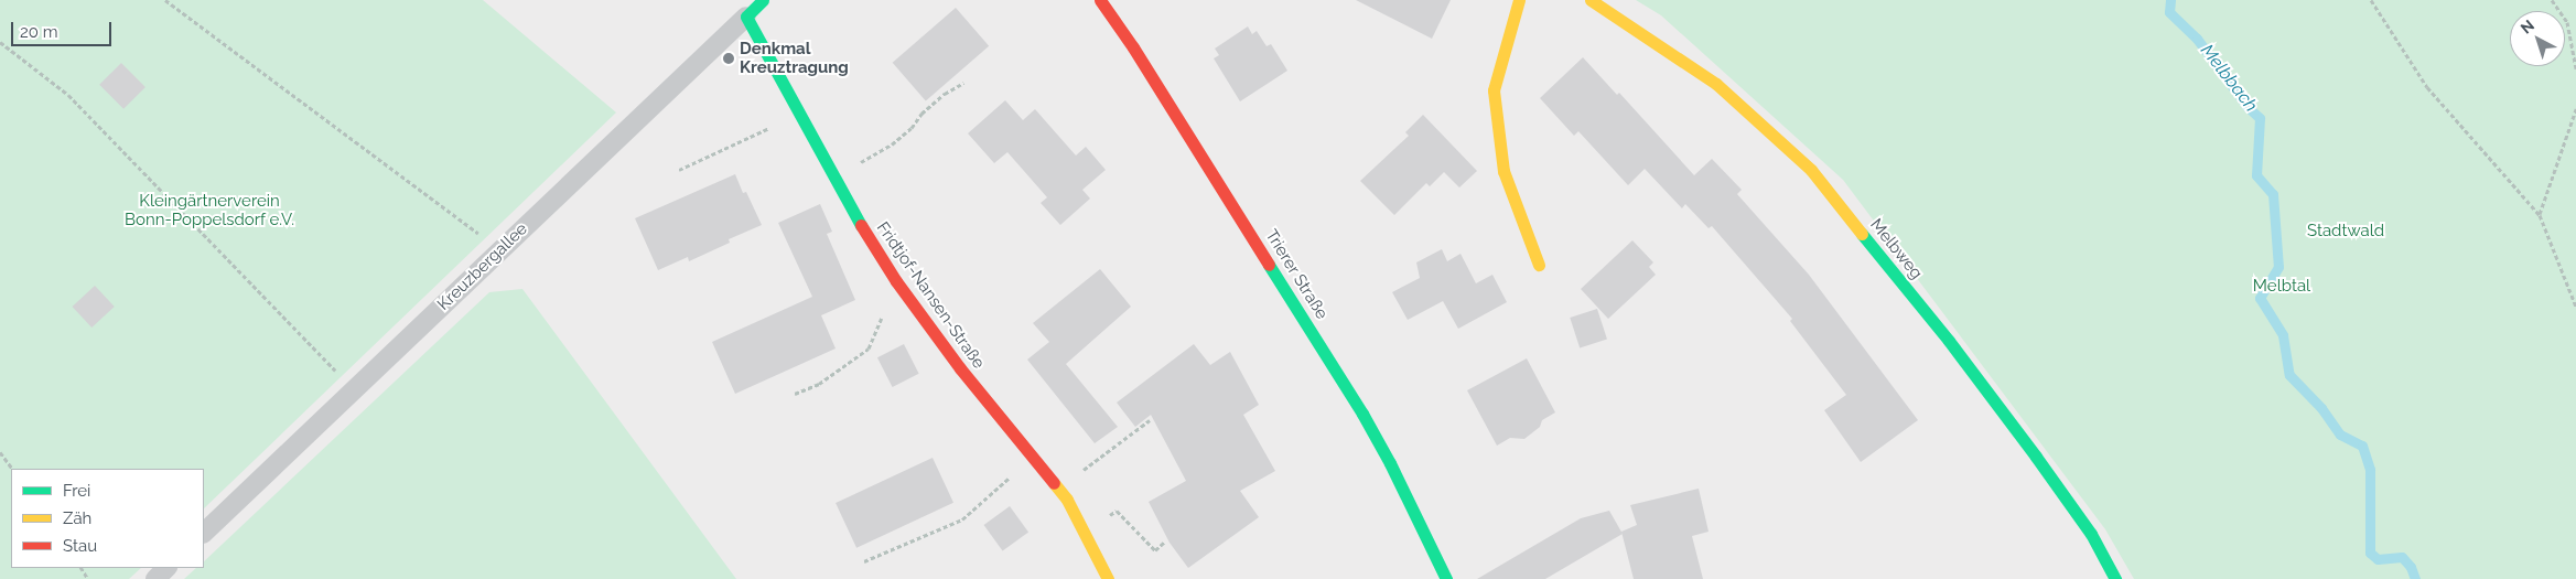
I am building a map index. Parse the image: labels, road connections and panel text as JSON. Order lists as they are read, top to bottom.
{
  "streets": {
    "street": [
      "Melbweg",
      "Kreuzbergallee",
      "Trierer Straße",
      "Fridtjof-Nansen-Straße"
    ]
  },
  "crossings": [
    ["Kreuzbergallee", "Fridtjof-Nansen-Straße"]
  ],
  "water": ["Melbbach"],
  "parks": ["Kleingärtnerverein Bonn-Poppelsdorf e.V.", "Stadtwald", "Melbtal"],
  "places": ["Denkmal Kreuztragung"],
  "legend": ["Frei", "Zäh", "Stau"],
  "scale_bar": "20 m",
  "north": "top left"
}
